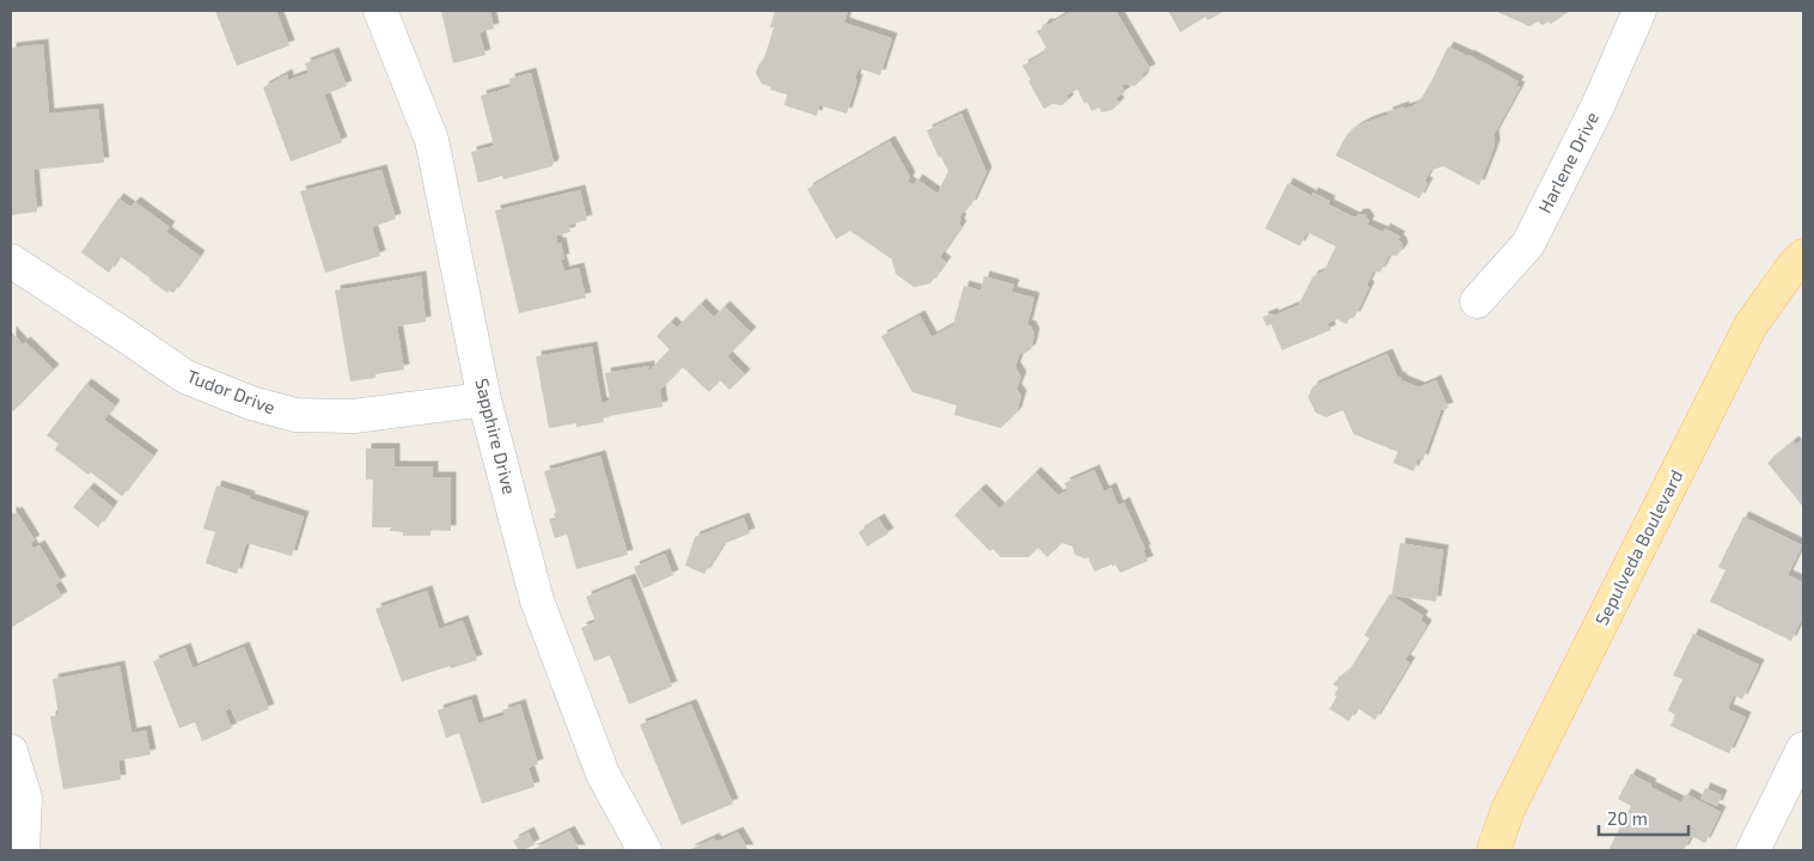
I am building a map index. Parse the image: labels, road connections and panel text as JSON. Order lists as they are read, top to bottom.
{
  "streets": {
    "main road": ["Sepulveda Boulevard"],
    "street": ["Harlene Drive", "Tudor Drive", "Sapphire Drive"]
  },
  "crossings": [
    ["Tudor Drive", "Sapphire Drive"]
  ],
  "scale_bar": "20 m"
}
